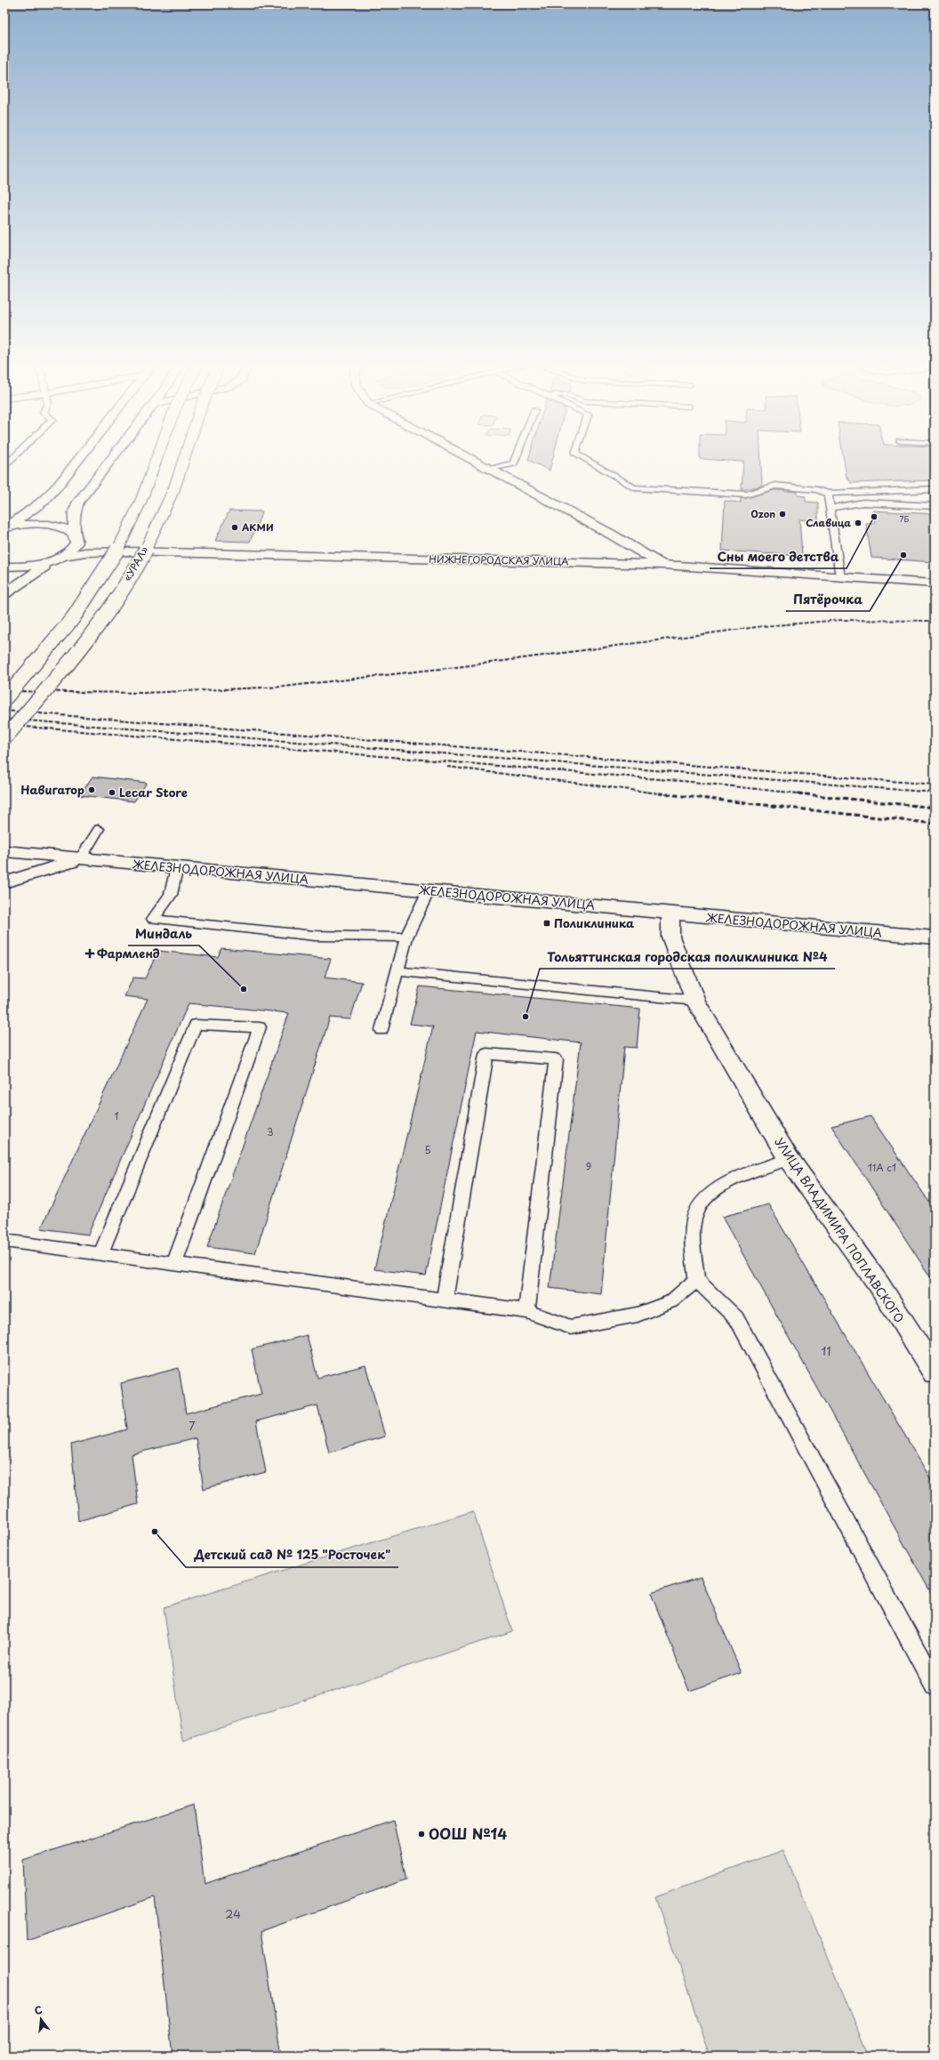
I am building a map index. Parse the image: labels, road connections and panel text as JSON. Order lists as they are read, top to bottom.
{
  "streets": {
    "main road": [
      "НИЖНЕГОРОДСКАЯ УЛИЦА",
      "«УРАЛ»",
      "ЖЕЛЕЗНОДОРОЖНАЯ УЛИЦА",
      "УЛИЦА ВЛАДИМИРА ПОПЛАВСКОГО"
    ]
  },
  "crossings": [
    ["ЖЕЛЕЗНОДОРОЖНАЯ УЛИЦА", "УЛИЦА ВЛАДИМИРА ПОПЛАВСКОГО"]
  ],
  "places": {
    "other": [
      "Ozon",
      "Сны моего детства",
      "Славица",
      "АКМИ",
      "Пятёрочка",
      "Навигатор",
      "Lecar Store",
      "Миндаль",
      "Тольяттинская городская поликлиника №4",
      "Детский сад № 125 \"Росточек\"",
      "ООШ №14"
    ],
    "transit": ["Поликлиника"],
    "health": ["Фармленд"]
  },
  "house_numbers": [
    "7Б",
    "1",
    "3",
    "5",
    "9",
    "11А с1",
    "11",
    "7",
    "24"
  ],
  "north": "top"
}
